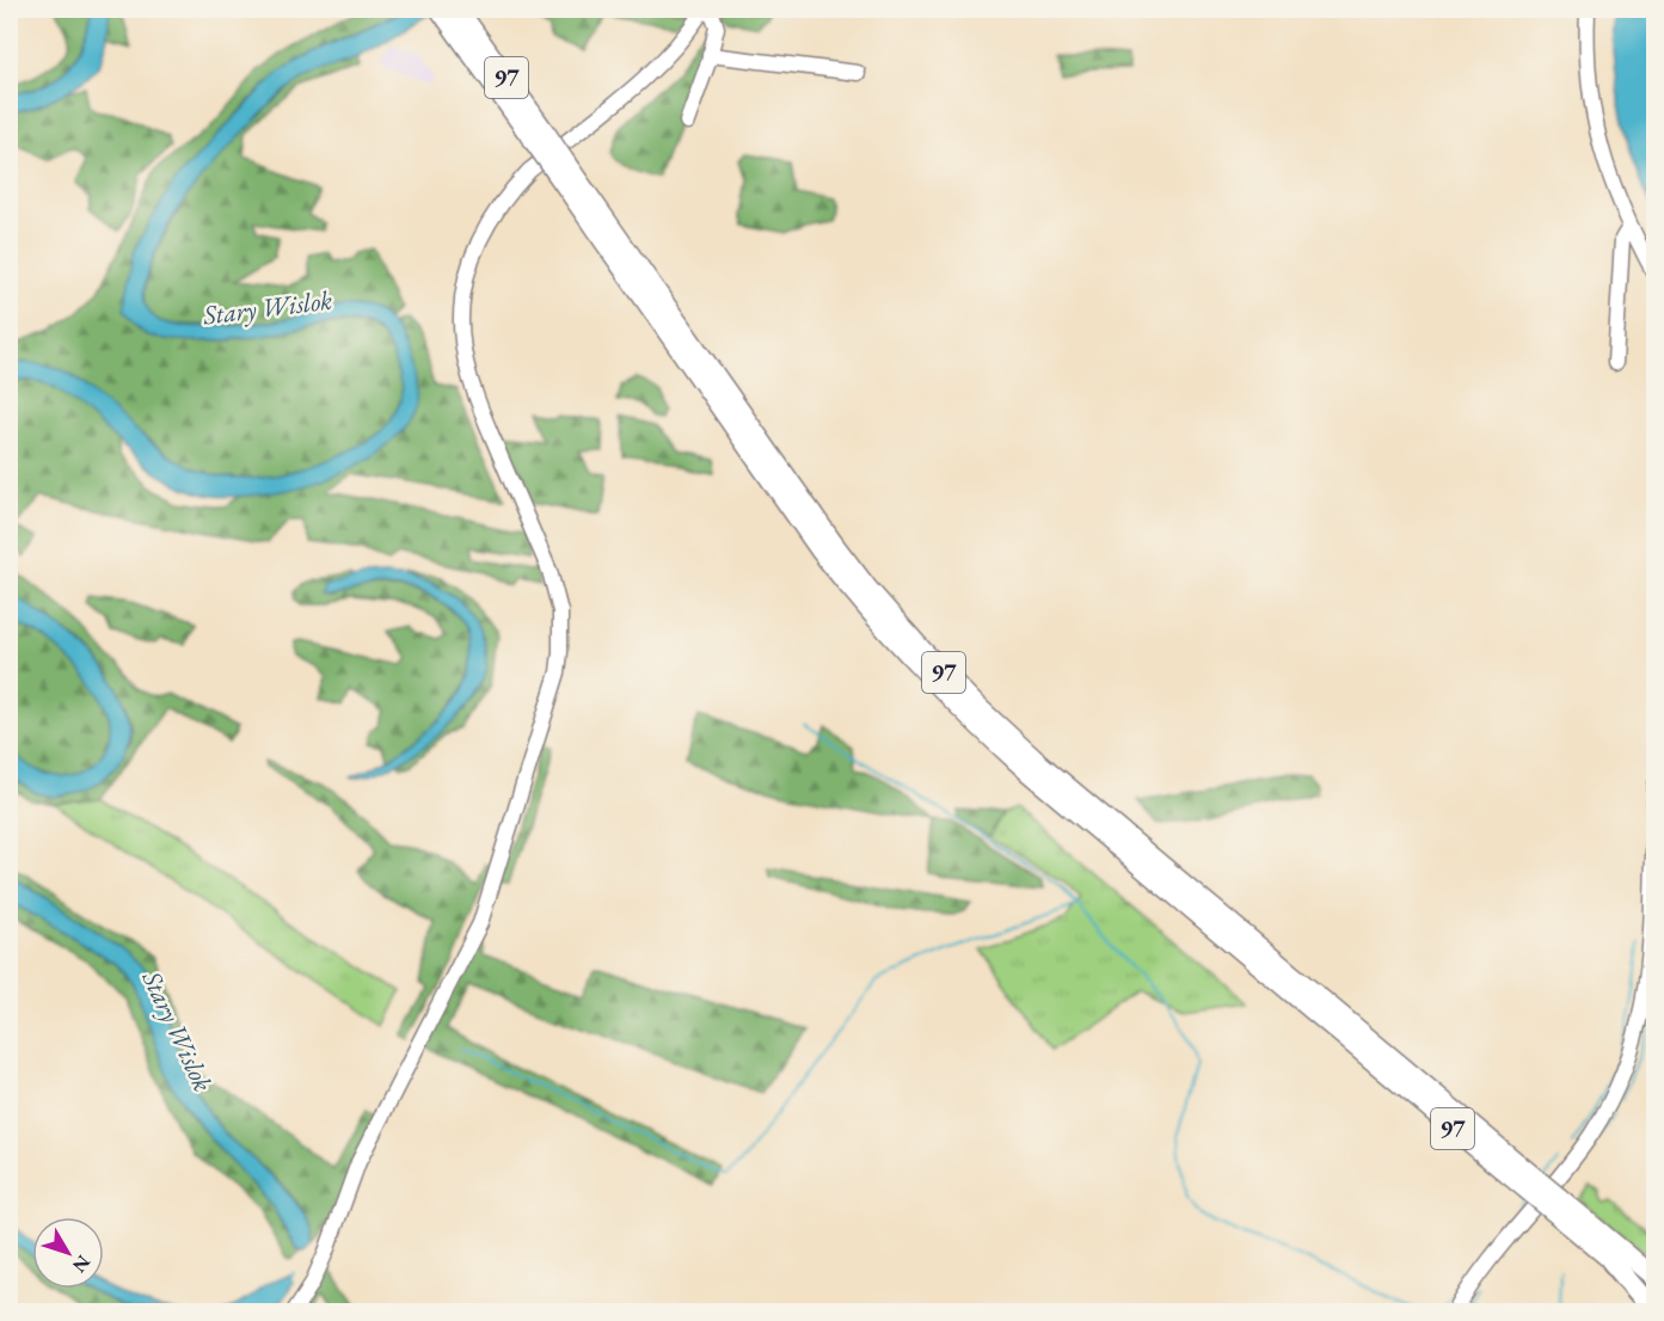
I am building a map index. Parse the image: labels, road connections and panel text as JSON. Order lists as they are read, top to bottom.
{
  "streets": {
    "main road": ["97"]
  },
  "water": ["Stary Wislok"],
  "north": "bottom right"
}
